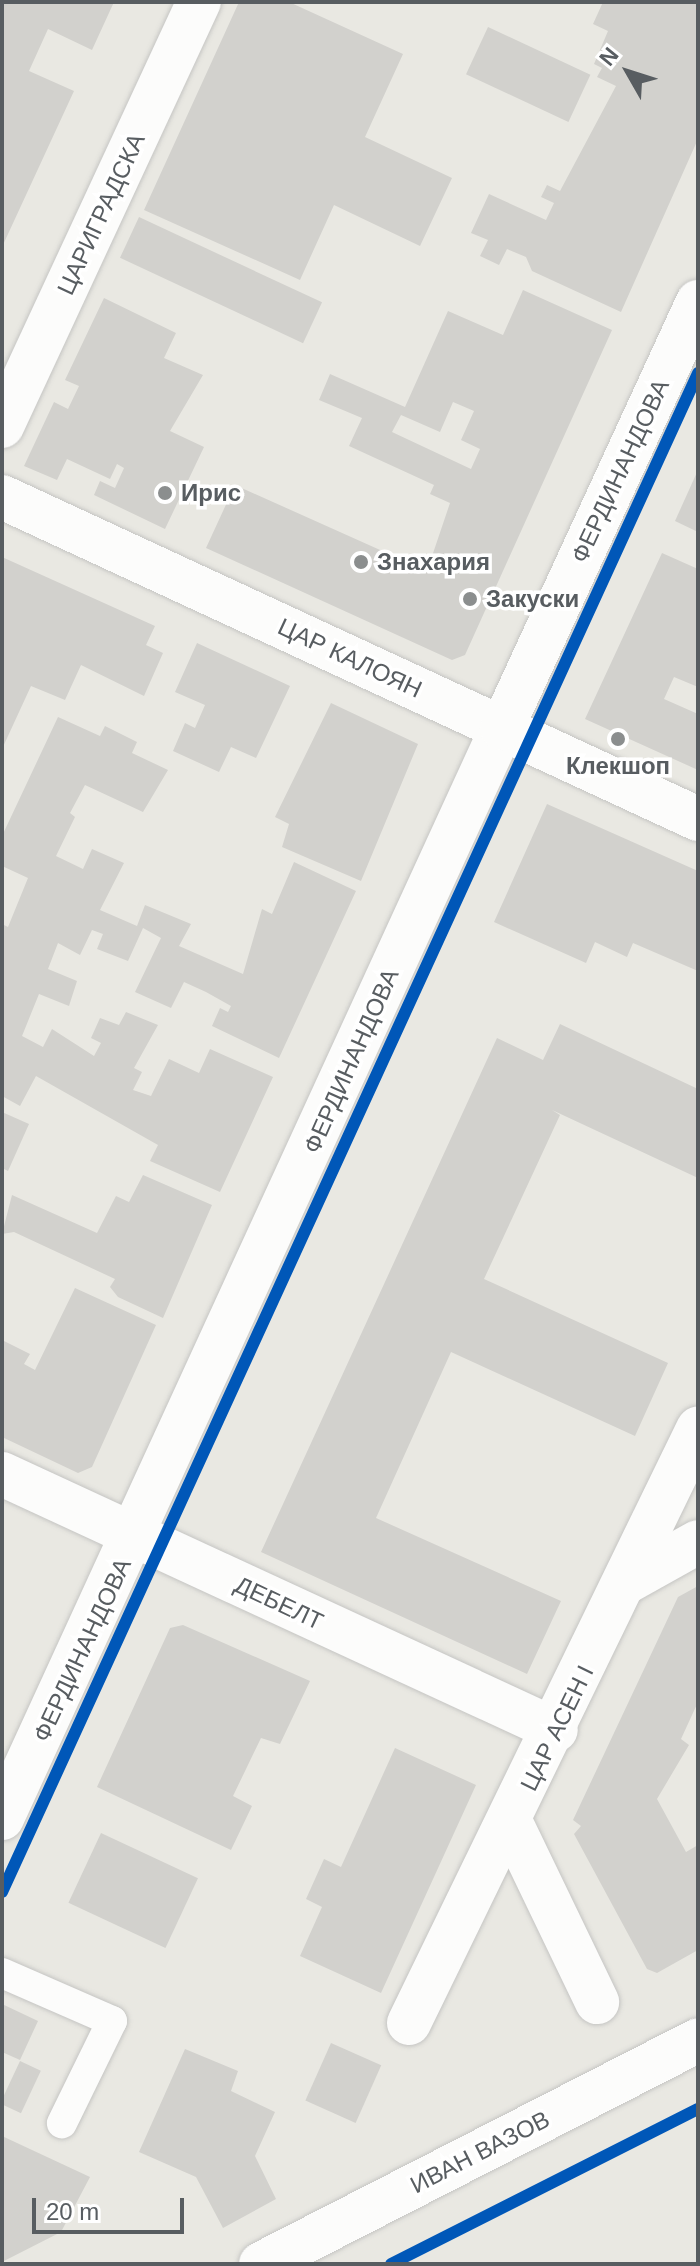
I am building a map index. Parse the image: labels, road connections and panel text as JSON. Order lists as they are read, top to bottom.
{
  "streets": {
    "street": [
      "ЦАРИГРАДСКА",
      "ФЕРДИНАНДОВА",
      "ЦАР КАЛОЯН",
      "ДЕБЕЛТ",
      "ЦАР АСЕН I",
      "ИВАН ВАЗОВ"
    ]
  },
  "crossings": [
    ["ФЕРДИНАНДОВА", "ЦАР КАЛОЯН"],
    ["ФЕРДИНАНДОВА", "ДЕБЕЛТ"],
    ["ДЕБЕЛТ", "ЦАР АСЕН I"]
  ],
  "places": [
    "Ирис",
    "Знахария",
    "Закуски",
    "Клекшоп"
  ],
  "scale_bar": "20 m",
  "north": "top left"
}
